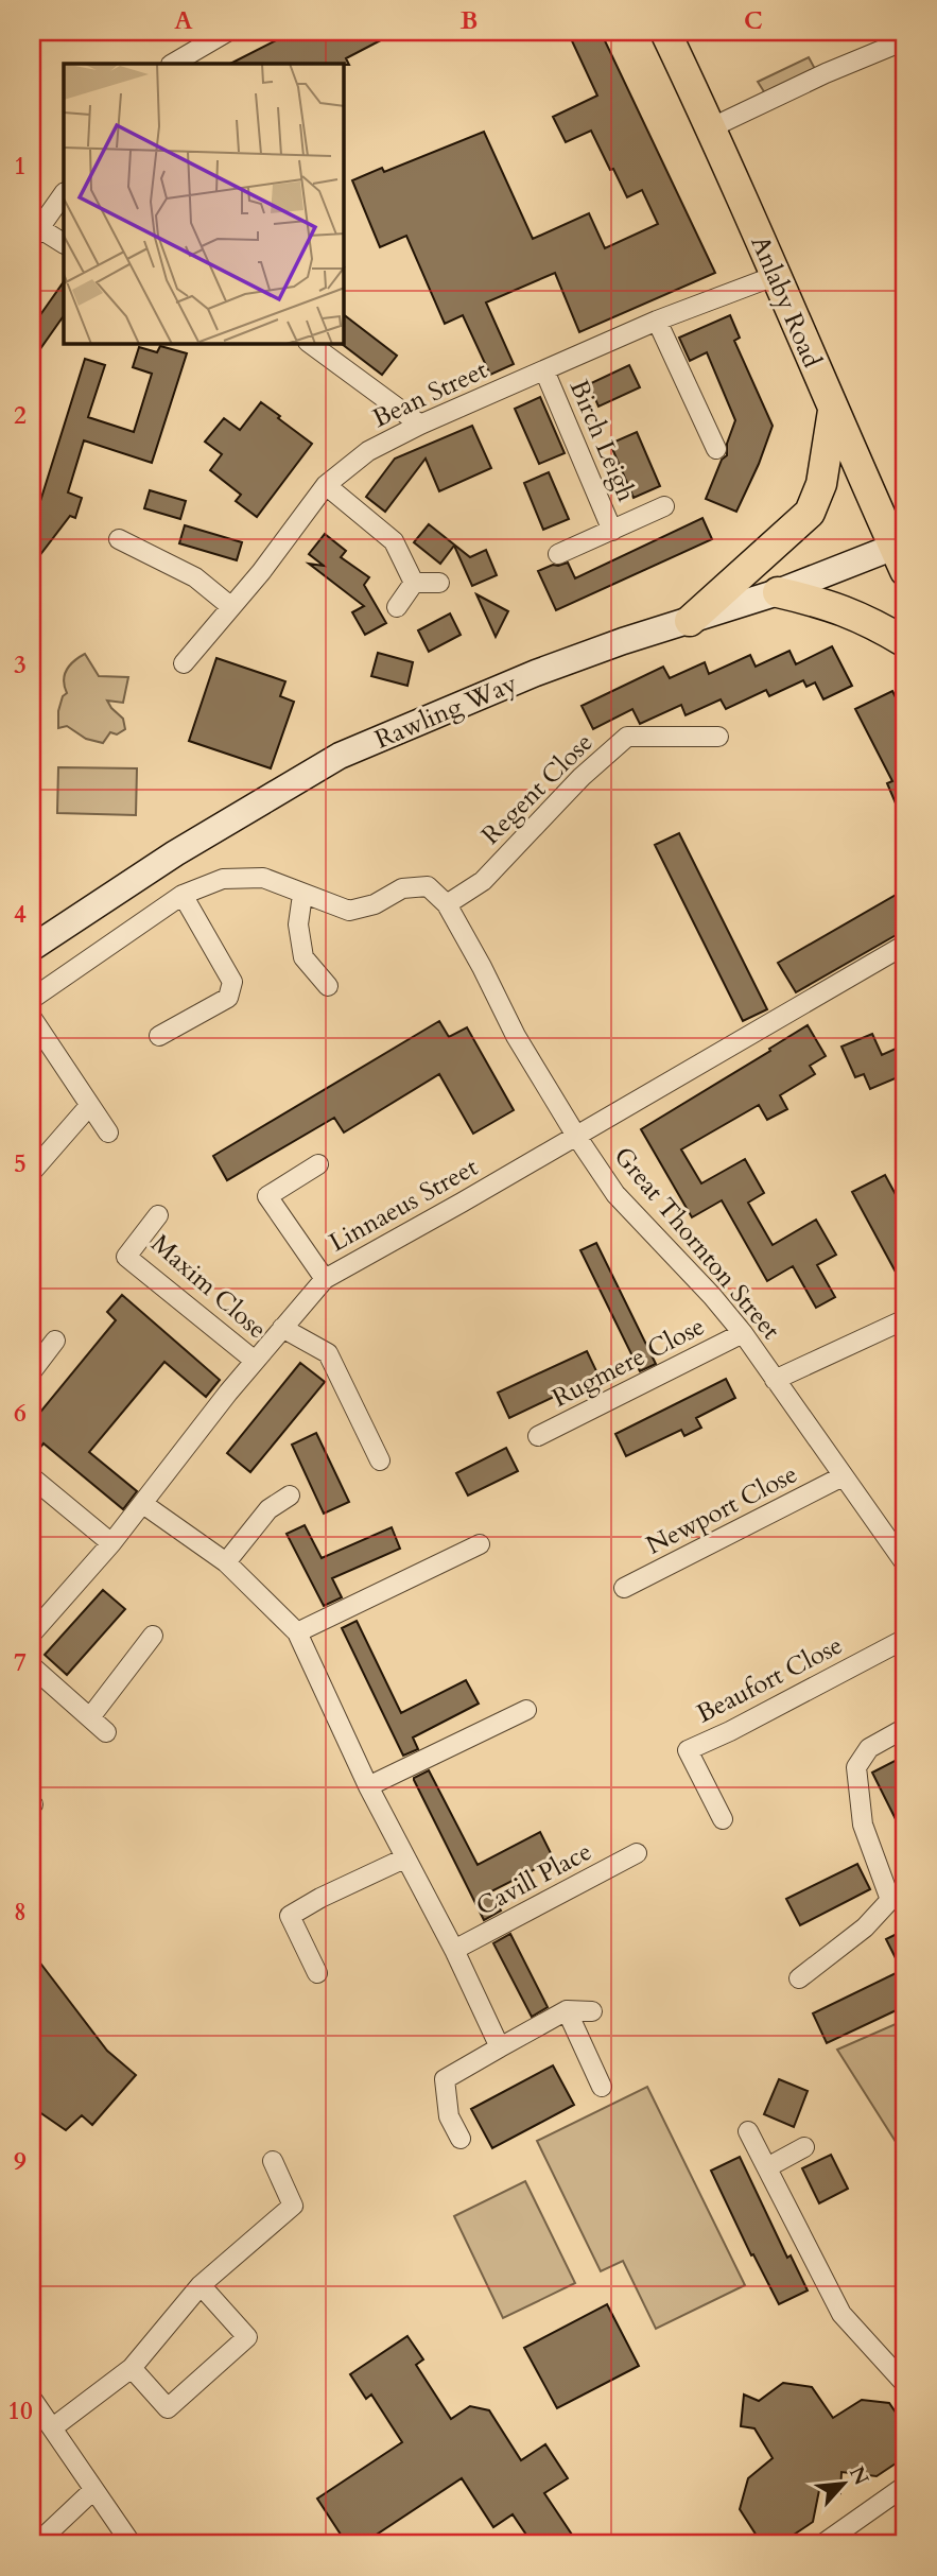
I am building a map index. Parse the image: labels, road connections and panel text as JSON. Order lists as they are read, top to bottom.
{
  "streets": {
    "main road": ["Anlaby Road"],
    "street": [
      "Bean Street",
      "Birch Leigh",
      "Rawling Way",
      "Regent Close",
      "Linnaeus Street",
      "Great Thornton Street",
      "Maxim Close",
      "Rugmere Close",
      "Newport Close",
      "Beaufort Close",
      "Cavill Place"
    ]
  },
  "crossings": [
    ["Anlaby Road", "Bean Street"],
    ["Anlaby Road", "Rawling Way"],
    ["Bean Street", "Birch Leigh"],
    ["Regent Close", "Great Thornton Street"],
    ["Linnaeus Street", "Great Thornton Street"],
    ["Linnaeus Street", "Maxim Close"],
    ["Great Thornton Street", "Rugmere Close"],
    ["Great Thornton Street", "Newport Close"]
  ],
  "north": "top right",
  "grid": {
    "columns": ["A", "B", "C"],
    "rows": [
      "1",
      "2",
      "3",
      "4",
      "5",
      "6",
      "7",
      "8",
      "9",
      "10"
    ]
  }
}
